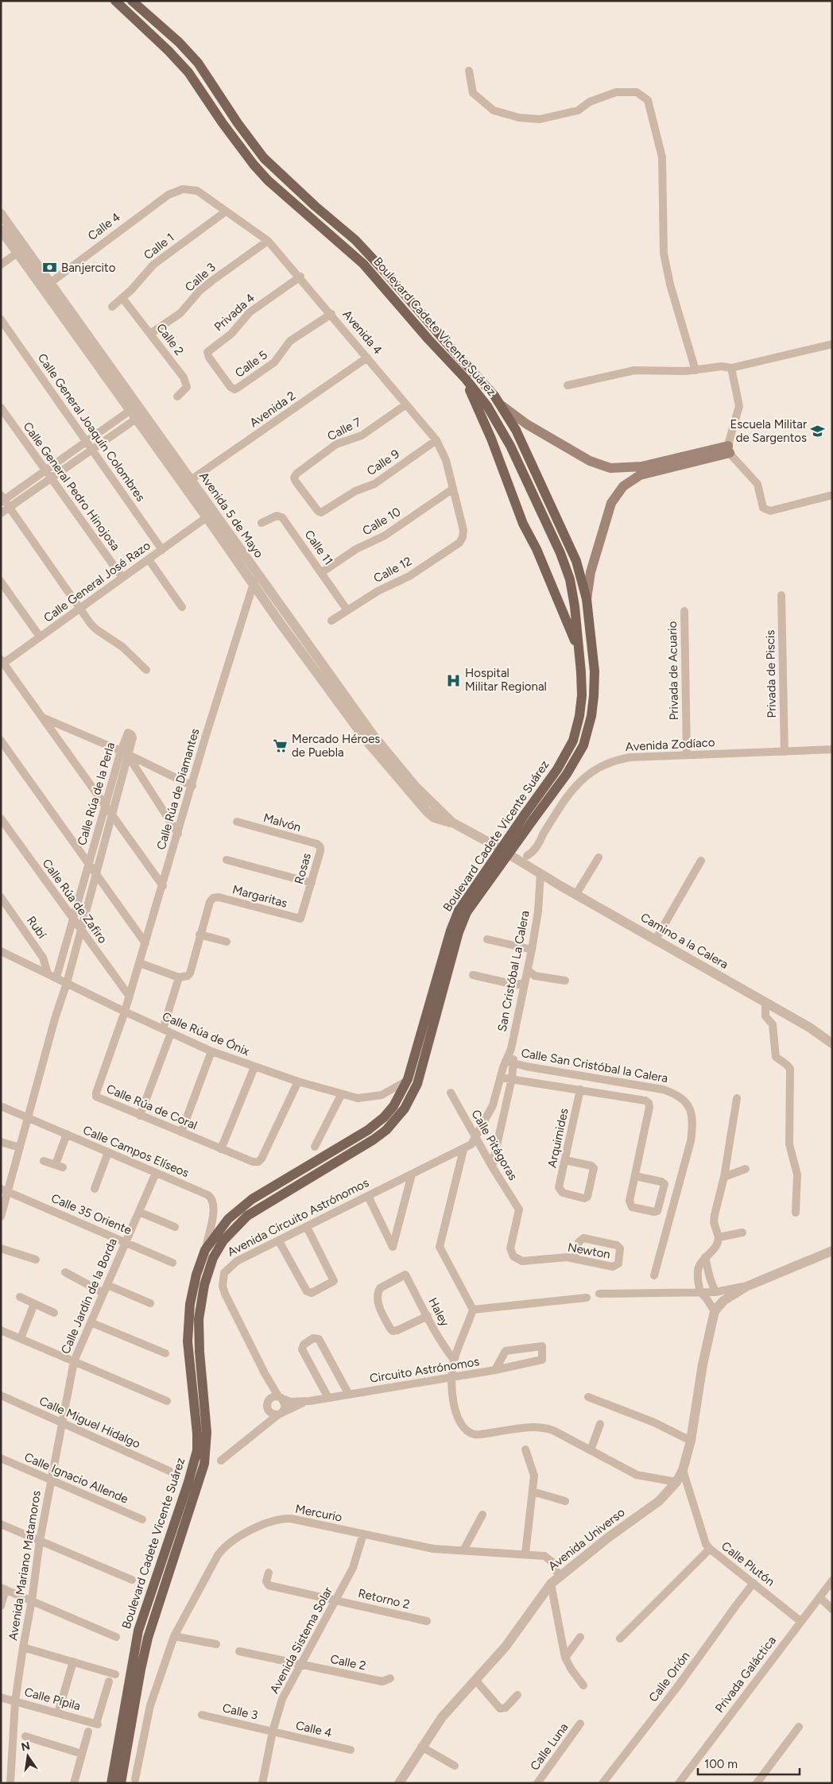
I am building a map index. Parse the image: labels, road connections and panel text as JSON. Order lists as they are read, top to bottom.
{
  "streets": {
    "main road": ["Boulevard Cadete Vicente Suárez"],
    "street": [
      "Calle 4",
      "Calle 1",
      "Calle 3",
      "Privada 4",
      "Avenida 4",
      "Calle 2",
      "Calle 5",
      "Avenida 2",
      "Calle General Joaquín Colombres",
      "Calle 7",
      "Calle 9",
      "Calle General Pedro Hinojosa",
      "Avenida 5 de Mayo",
      "Calle 10",
      "Calle 11",
      "Calle 12",
      "Calle General José Razo",
      "Privada de Acuario",
      "Privada de Piscis",
      "Avenida Zodíaco",
      "Calle Rúa de Diamantes",
      "Calle Rúa de la Perla",
      "Malvón",
      "Rosas",
      "Margaritas",
      "Calle Rúa de Zafiro",
      "Rubí",
      "Camino a la Calera",
      "San Cristóbal La Calera",
      "Calle Rúa de Ónix",
      "Calle San Cristóbal la Calera",
      "Calle Rúa de Coral",
      "Arquimides",
      "Calle Pitágoras",
      "Calle Campos Elíseos",
      "Calle 35 Oriente",
      "Avenida Circuito Astrónomos",
      "Newton",
      "Calle Jardín de la Borda",
      "Haley",
      "Circuito Astrónomos",
      "Calle Miguel Hidalgo",
      "Calle Ignacio Allende",
      "Mercurio",
      "Avenida Universo",
      "Calle Plutón",
      "Avenida Mariano Matamoros",
      "Retorno 2",
      "Avenida Sistema Solar",
      "Privada Galáctica",
      "Calle Orión",
      "Calle Pípila",
      "Calle Luna"
    ]
  },
  "crossings": [
    ["Calle 4", "Calle 3"],
    ["Calle 4", "Avenida 4"],
    ["Calle 4", "Avenida 5 de Mayo"],
    ["Calle 4", "Avenida Sistema Solar"],
    ["Calle 1", "Avenida 4"],
    ["Calle 1", "Calle 2"],
    ["Calle 3", "Avenida 4"],
    ["Calle 3", "Calle 2"],
    ["Calle 3", "Avenida Sistema Solar"],
    ["Privada 4", "Avenida 4"],
    ["Privada 4", "Calle 5"],
    ["Boulevard Cadete Vicente Suárez", "Calle Rúa de Ónix"],
    ["Boulevard Cadete Vicente Suárez", "Calle Campos Elíseos"],
    ["Avenida 4", "Calle 5"],
    ["Avenida 4", "Avenida 2"],
    ["Avenida 4", "Calle 7"],
    ["Avenida 4", "Calle 9"],
    ["Avenida 4", "Calle 10"],
    ["Avenida 4", "Calle 12"],
    ["Calle 2", "Avenida Sistema Solar"],
    ["Avenida 2", "Avenida 5 de Mayo"],
    ["Calle General Joaquín Colombres", "Calle General José Razo"],
    ["Calle 7", "Calle 9"],
    ["Calle General Pedro Hinojosa", "Calle General José Razo"],
    ["Avenida 5 de Mayo", "Calle General José Razo"],
    ["Avenida 5 de Mayo", "Avenida Zodíaco"],
    ["Avenida 5 de Mayo", "Calle Rúa de Diamantes"],
    ["Avenida 5 de Mayo", "Camino a la Calera"],
    ["Calle 10", "Calle 11"],
    ["Calle 11", "Calle 12"],
    ["Privada de Acuario", "Avenida Zodíaco"],
    ["Privada de Piscis", "Avenida Zodíaco"],
    ["Avenida Zodíaco", "Camino a la Calera"],
    ["Calle Rúa de Diamantes", "Calle Rúa de Zafiro"],
    ["Calle Rúa de Diamantes", "Calle Rúa de Ónix"],
    ["Calle Rúa de Diamantes", "Calle Rúa de Coral"],
    ["Calle Rúa de la Perla", "Calle Rúa de Zafiro"],
    ["Calle Rúa de la Perla", "Calle Rúa de Ónix"],
    ["Calle Rúa de la Perla", "Calle Campos Elíseos"],
    ["Calle Rúa de la Perla", "Calle 35 Oriente"],
    ["Malvón", "Rosas"],
    ["Rosas", "Margaritas"],
    ["Rubí", "Calle Rúa de Ónix"],
    ["Camino a la Calera", "San Cristóbal La Calera"],
    ["San Cristóbal La Calera", "Calle San Cristóbal la Calera"],
    ["San Cristóbal La Calera", "Avenida Circuito Astrónomos"],
    ["Calle Rúa de Ónix", "Calle Rúa de Coral"],
    ["Calle San Cristóbal la Calera", "Avenida Circuito Astrónomos"],
    ["Calle Pitágoras", "Avenida Circuito Astrónomos"],
    ["Calle Pitágoras", "Newton"],
    ["Calle Campos Elíseos", "Calle Jardín de la Borda"],
    ["Calle 35 Oriente", "Calle Jardín de la Borda"],
    ["Avenida Circuito Astrónomos", "Circuito Astrónomos"],
    ["Calle Jardín de la Borda", "Calle Miguel Hidalgo"],
    ["Calle Jardín de la Borda", "Calle Ignacio Allende"],
    ["Calle Jardín de la Borda", "Avenida Mariano Matamoros"],
    ["Calle Ignacio Allende", "Avenida Mariano Matamoros"],
    ["Mercurio", "Avenida Universo"],
    ["Mercurio", "Avenida Sistema Solar"],
    ["Avenida Universo", "Calle Plutón"],
    ["Calle Plutón", "Privada Galáctica"],
    ["Calle Plutón", "Calle Orión"],
    ["Avenida Mariano Matamoros", "Calle Pípila"],
    ["Retorno 2", "Avenida Sistema Solar"]
  ],
  "places": {
    "bank": ["Banjercito"],
    "school or university": ["Escuela Militar de Sargentos"],
    "hospital": ["Hospital Militar Regional"],
    "supermarket": ["Mercado Héroes de Puebla"]
  },
  "scale_bar": "100 m",
  "north": "top"
}
